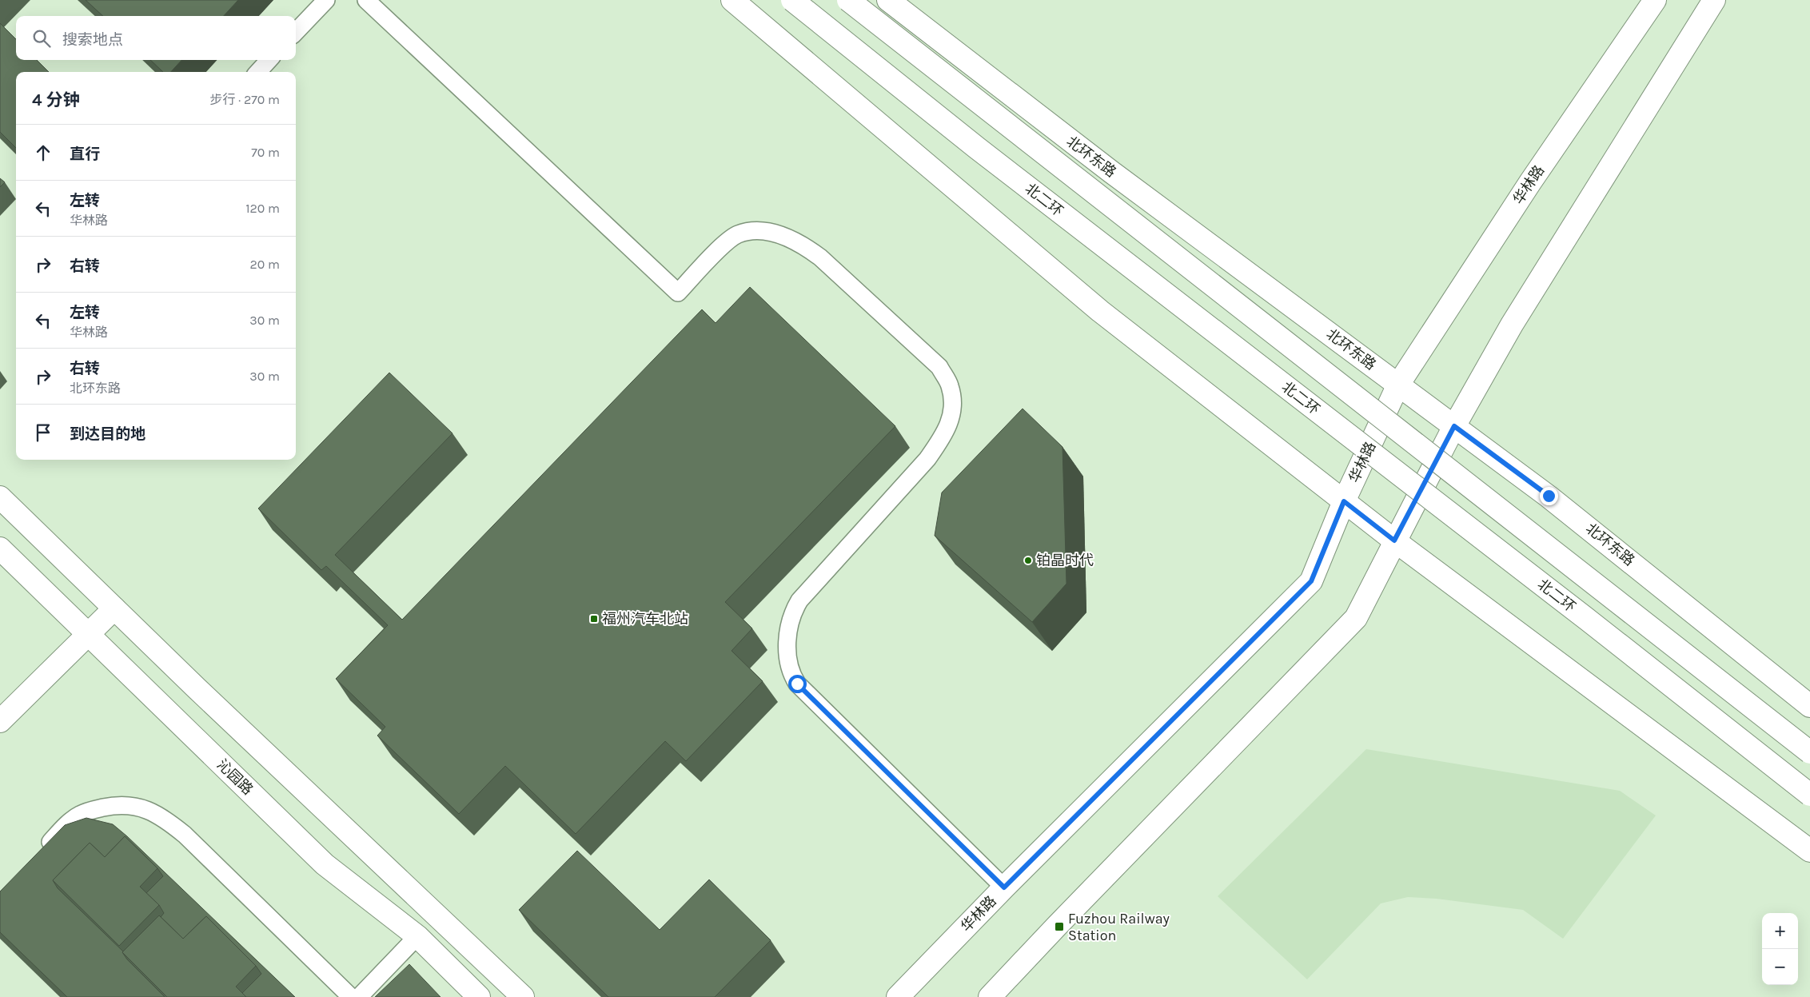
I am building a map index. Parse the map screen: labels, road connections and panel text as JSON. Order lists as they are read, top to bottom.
{
  "streets": {
    "main road": [
      "北环东路",
      "华林路",
      "北二环",
      "沁园路"
    ]
  },
  "crossings": [
    ["北环东路", "华林路"]
  ],
  "places": {
    "other": ["铂晶时代"],
    "transit": ["福州汽车北站", "Fuzhou Railway Station"]
  },
  "page": {
    "search": "搜索地点",
    "heading": ["4 分钟", "步行 · 270 m"],
    "list": [
      ["直行", "70 m"],
      ["左转", "华林路", "120 m"],
      ["右转", "20 m"],
      ["左转", "华林路", "30 m"],
      ["右转", "北环东路", "30 m"],
      "到达目的地"
    ],
    "map_buttons": ["+", "−"]
  }
}
